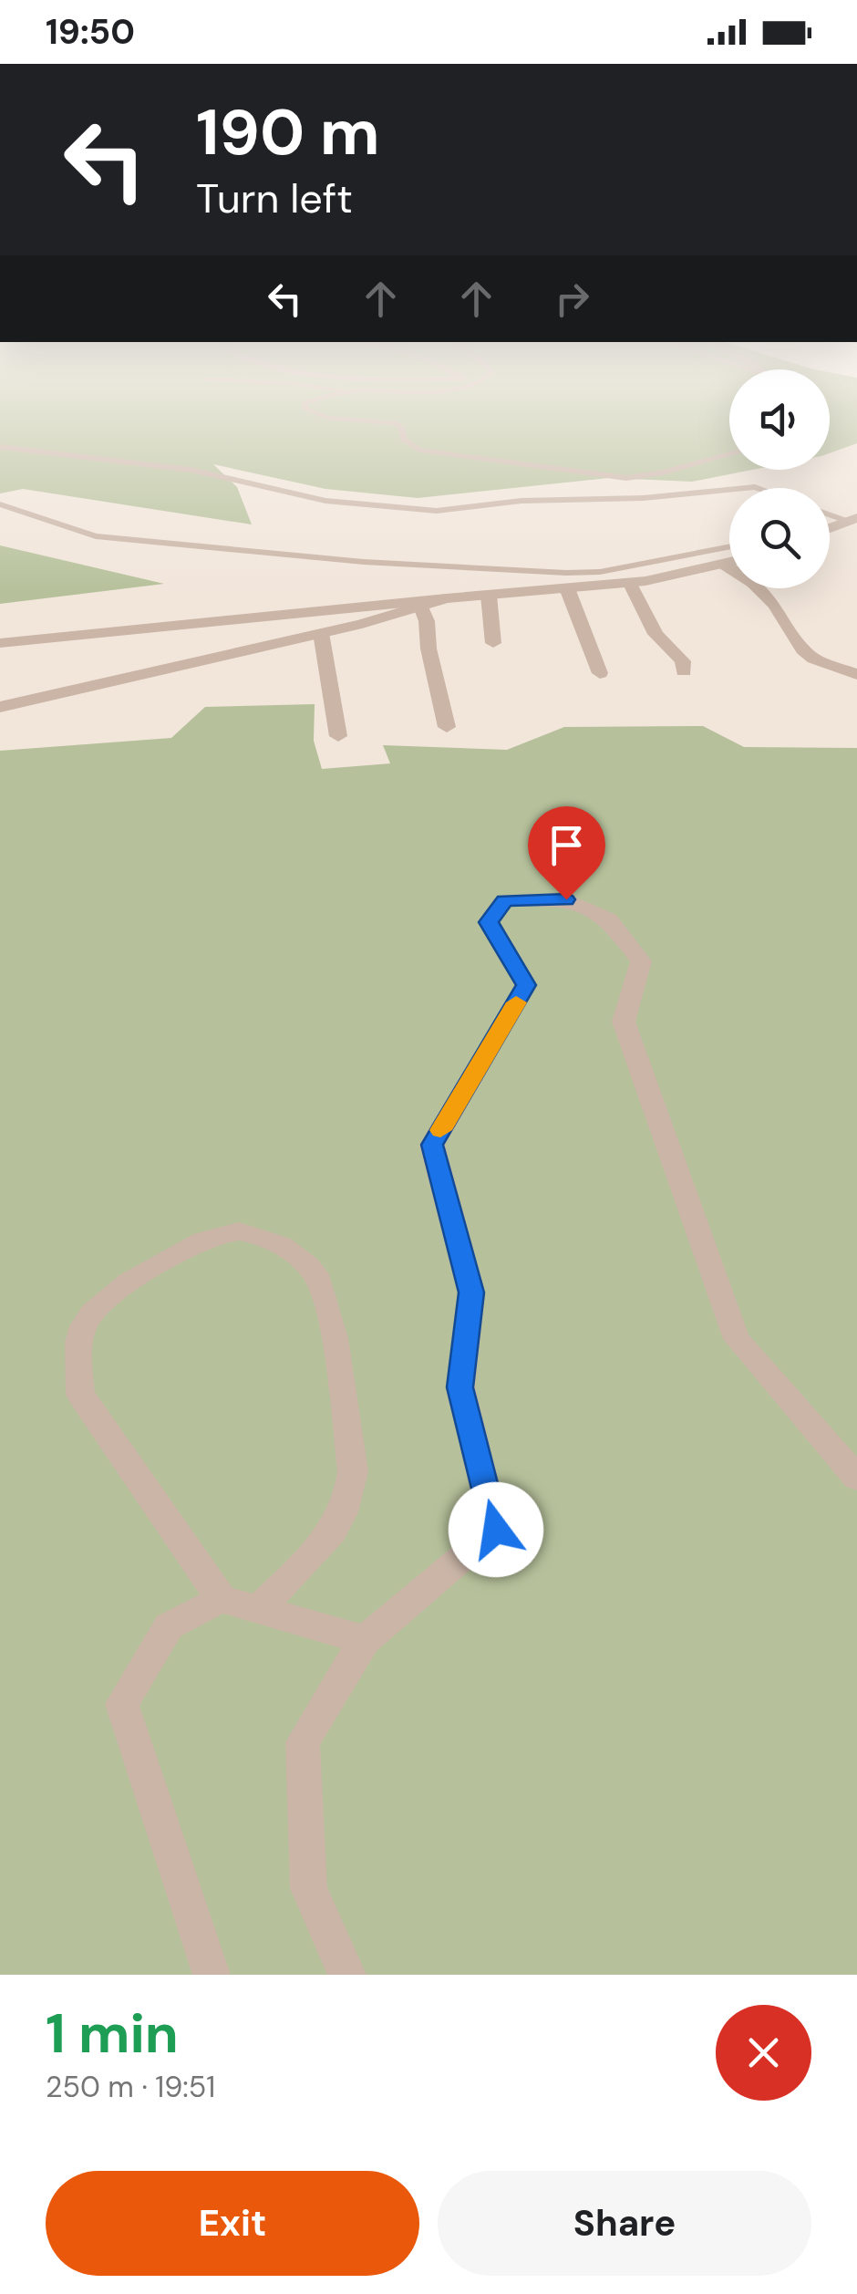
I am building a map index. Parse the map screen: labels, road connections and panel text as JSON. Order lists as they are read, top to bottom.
{
  "page": {
    "status": "19:50",
    "turn": ["190 m", "Turn left"],
    "heading": ["1 min", "250 m · 19:51"],
    "buttons": ["Exit", "Share"]
  }
}
